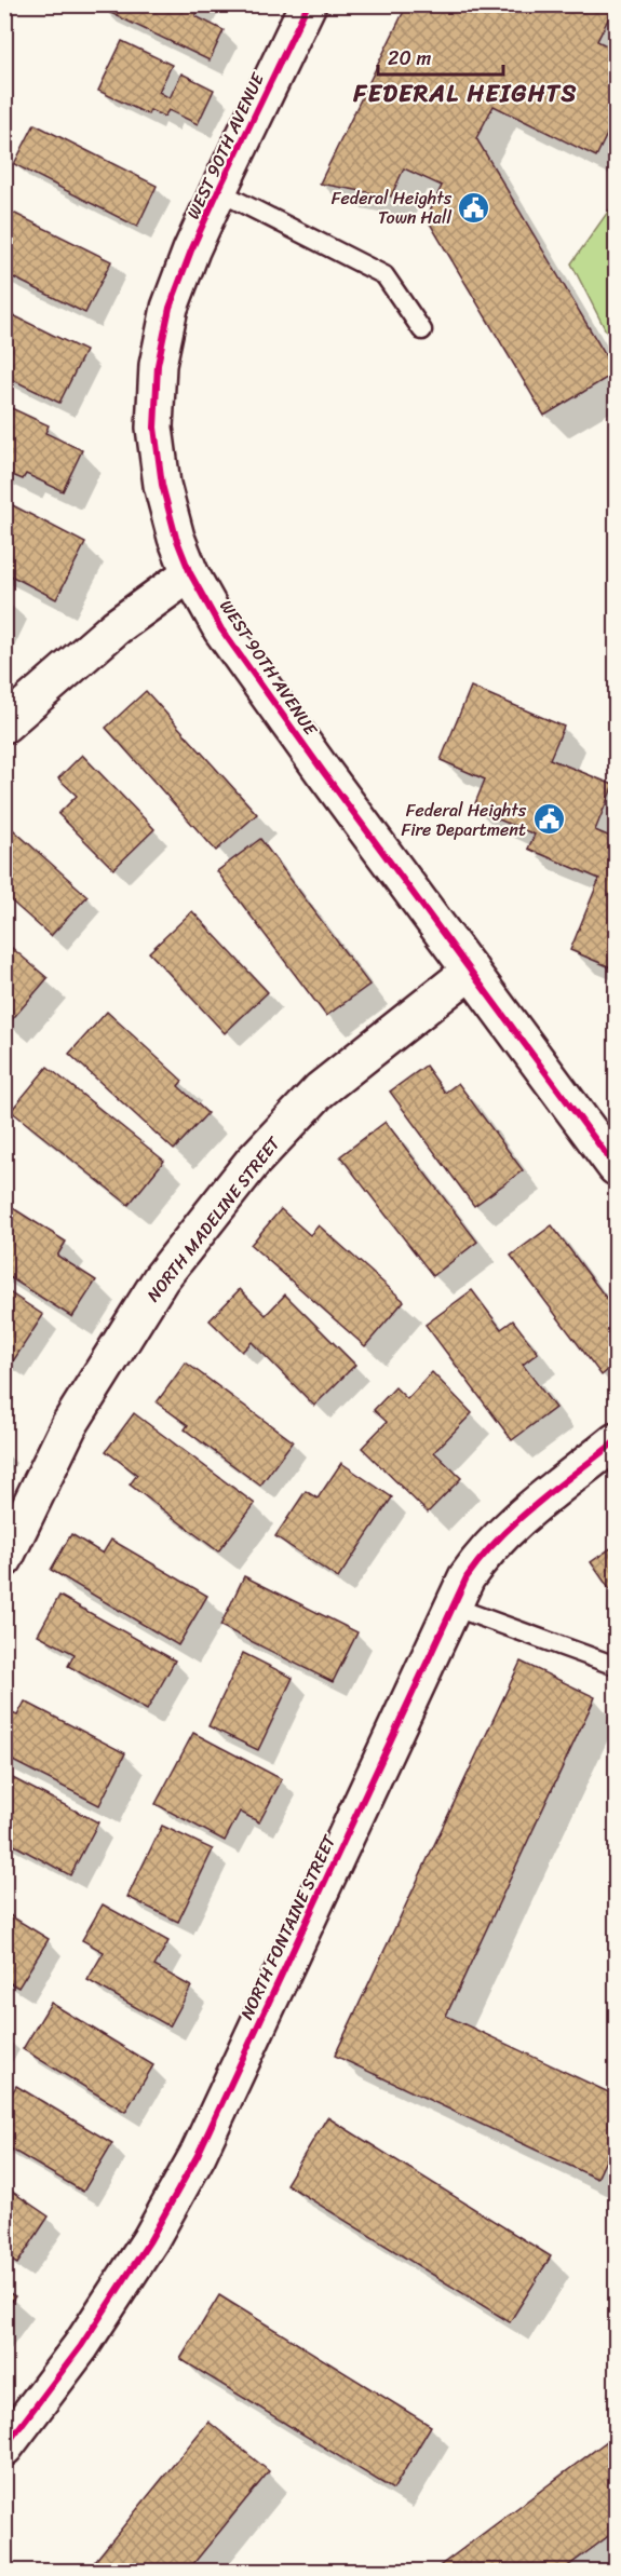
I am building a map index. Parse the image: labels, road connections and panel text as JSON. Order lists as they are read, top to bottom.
{
  "streets": {
    "street": ["WEST 90TH AVENUE", "NORTH MADELINE STREET", "NORTH FONTAINE STREET"]
  },
  "crossings": [
    ["WEST 90TH AVENUE", "NORTH MADELINE STREET"]
  ],
  "districts": ["FEDERAL HEIGHTS"],
  "places": {
    "public building": ["Federal Heights Town Hall", "Federal Heights Fire Department"]
  },
  "scale_bar": "20 m"
}
